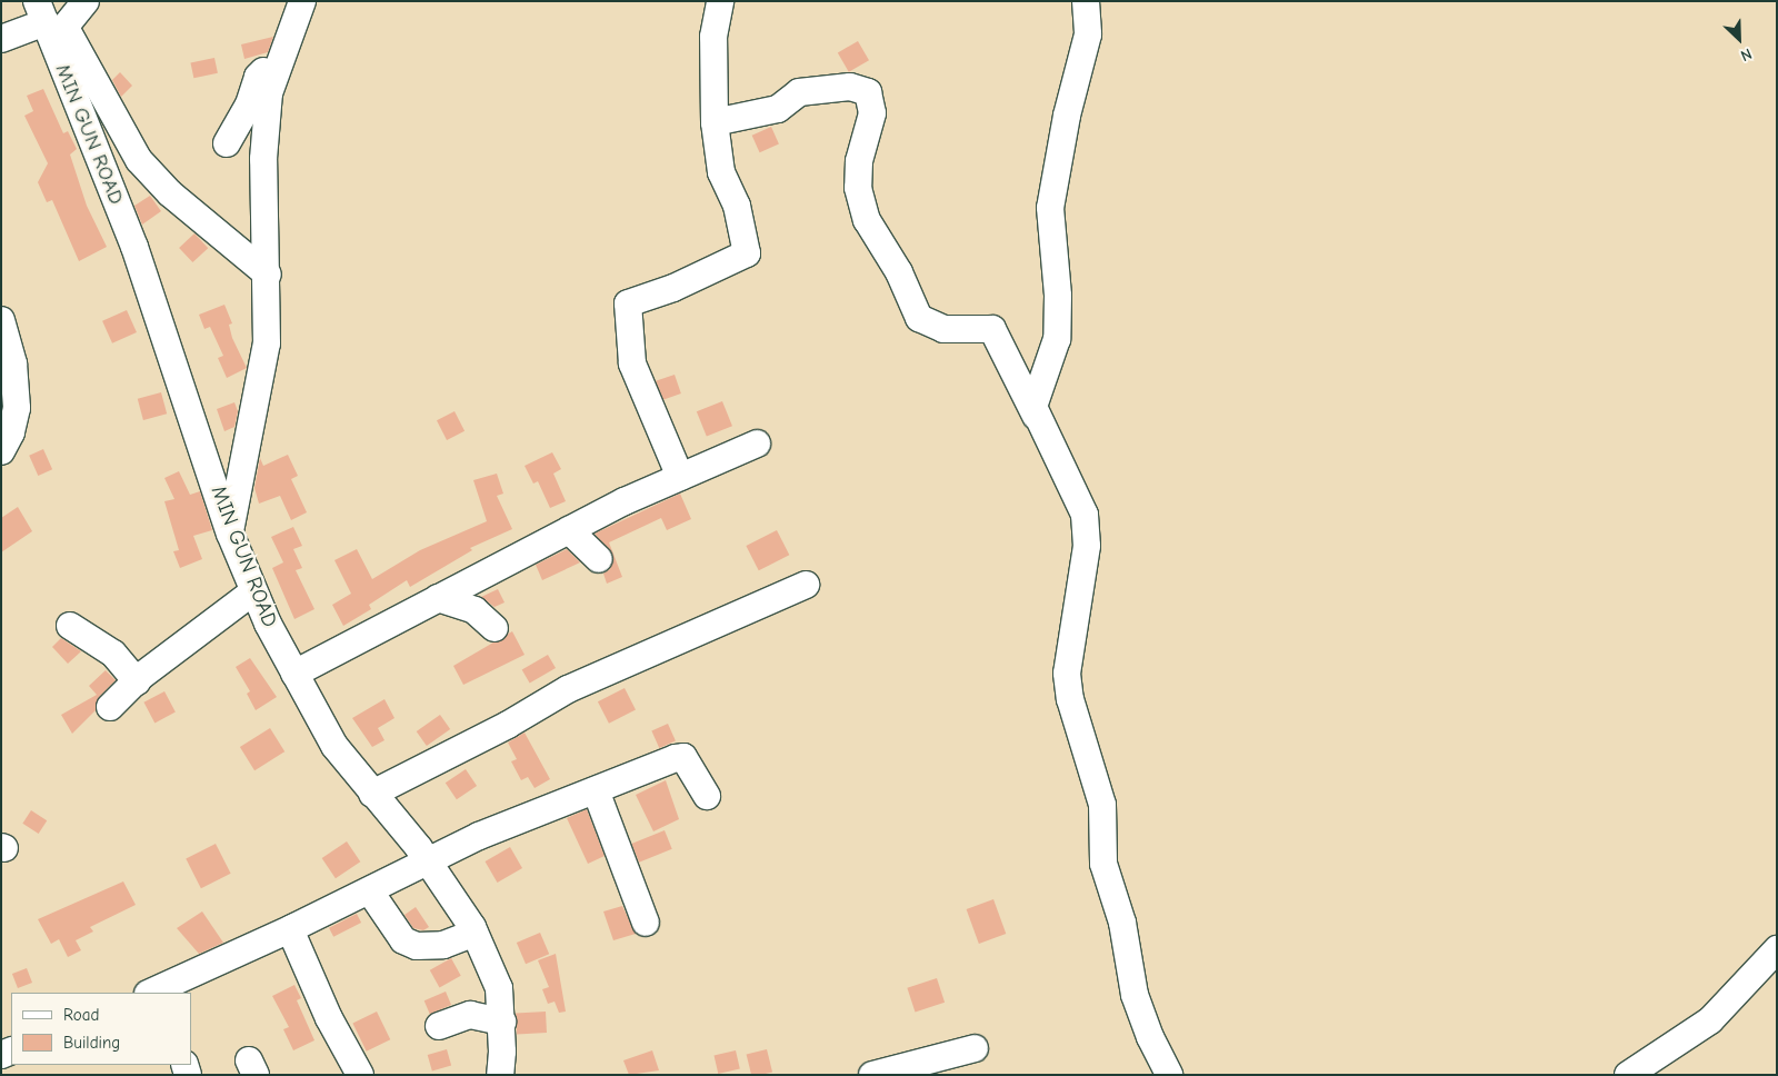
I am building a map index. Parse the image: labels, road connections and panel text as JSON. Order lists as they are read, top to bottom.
{
  "streets": {
    "street": ["MIN GUN ROAD"]
  },
  "legend": ["Road", "Building"],
  "north": "bottom right"
}
